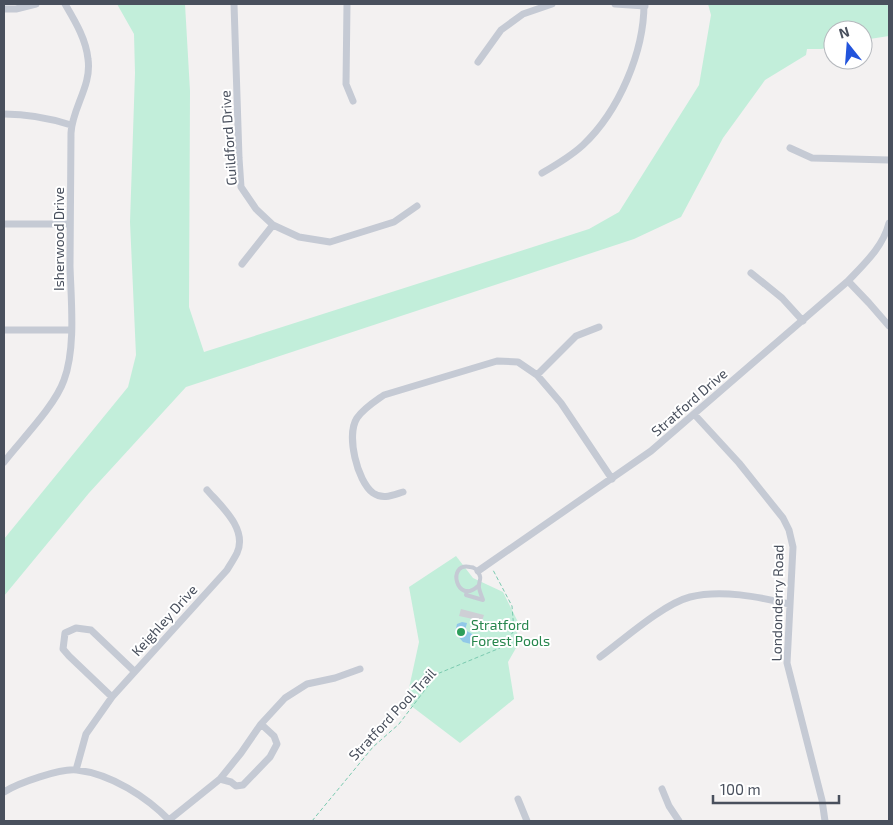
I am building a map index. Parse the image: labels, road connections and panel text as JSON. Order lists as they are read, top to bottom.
{
  "streets": {
    "street": [
      "Guildford Drive",
      "Isherwood Drive",
      "Stratford Drive",
      "Londonderry Road",
      "Keighley Drive"
    ],
    "path": ["Stratford Pool Trail"]
  },
  "crossings": [
    ["Stratford Drive", "Londonderry Road"],
    ["Stratford Drive", "Stratford Pool Trail"]
  ],
  "places": ["Stratford Forest Pools"],
  "scale_bar": "100 m",
  "north": "top"
}
